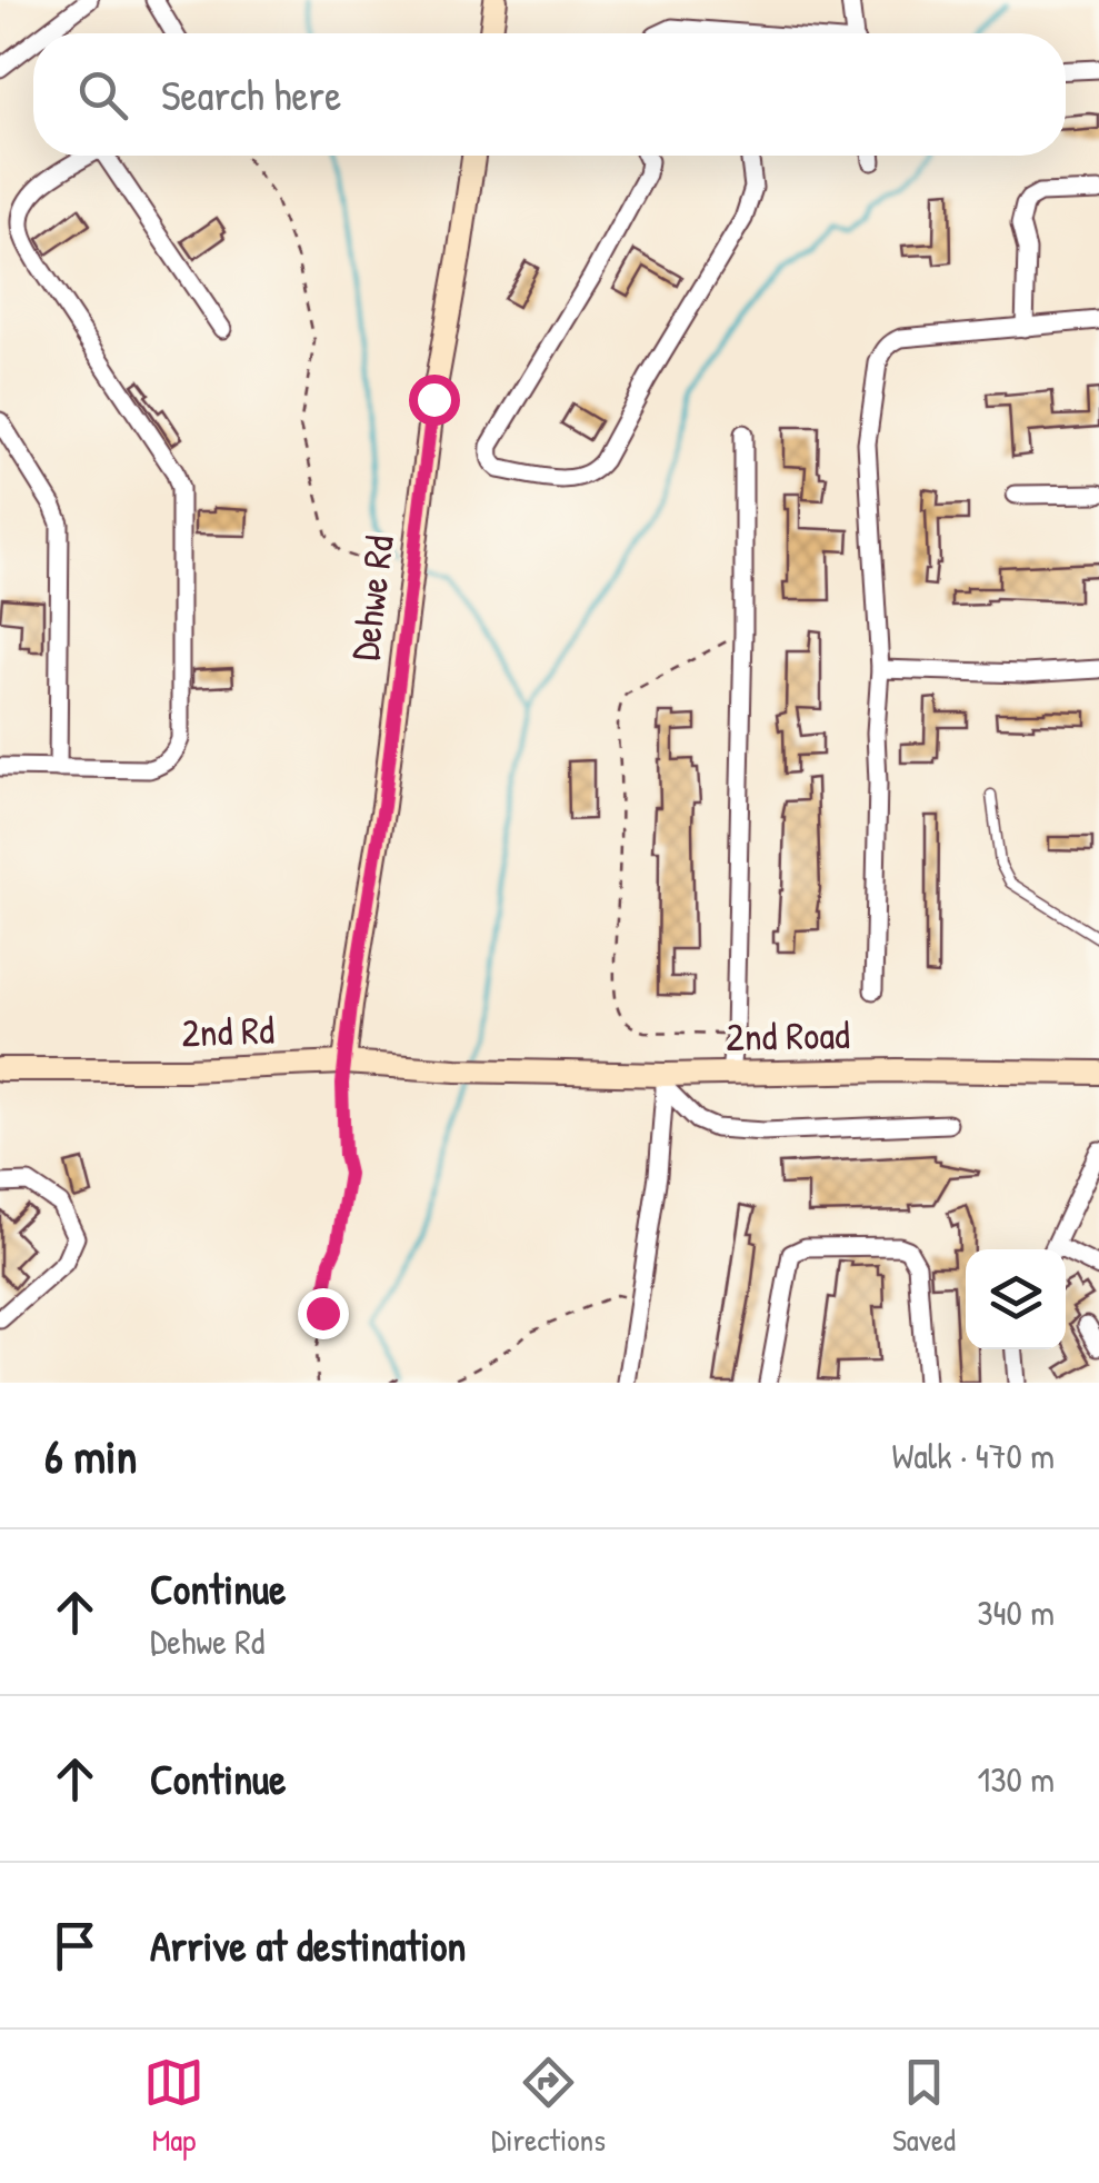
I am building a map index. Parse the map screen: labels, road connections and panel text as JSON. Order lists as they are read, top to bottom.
{
  "streets": {
    "street": ["Dehwe Rd", "2nd Rd", "2nd Road"]
  },
  "crossings": [
    ["Dehwe Rd", "2nd Rd"],
    ["2nd Rd", "2nd Road"]
  ],
  "page": {
    "search": "Search here",
    "heading": ["6 min", "Walk · 470 m"],
    "list": [
      ["Continue", "Dehwe Rd", "340 m"],
      ["Continue", "130 m"],
      "Arrive at destination"
    ],
    "nav": ["Map", "Directions", "Saved"]
  }
}
